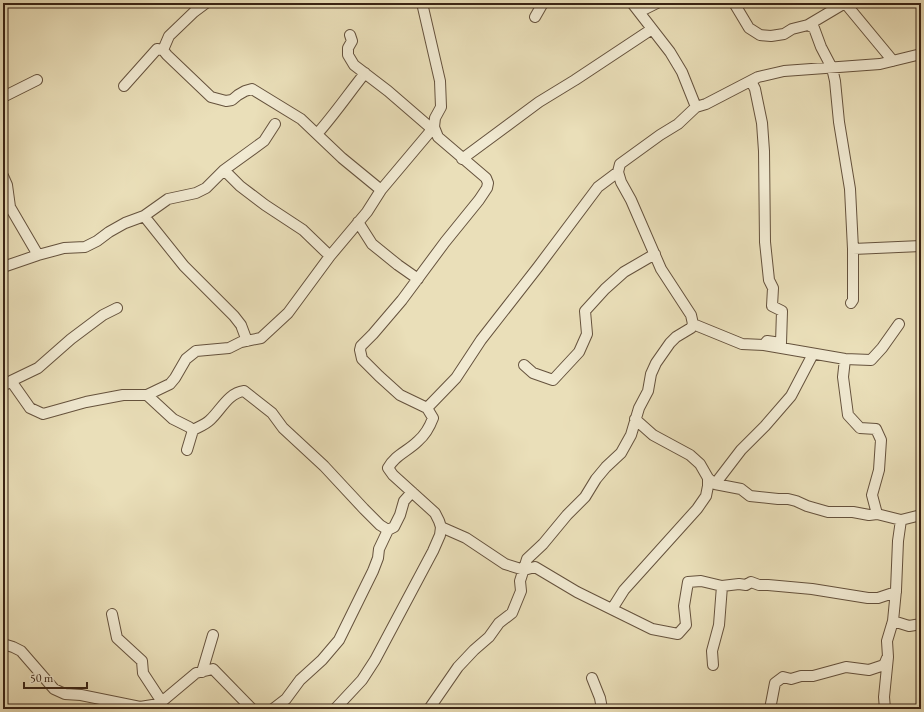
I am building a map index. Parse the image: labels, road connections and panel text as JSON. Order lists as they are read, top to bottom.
{
  "scale_bar": "50 m"
}
